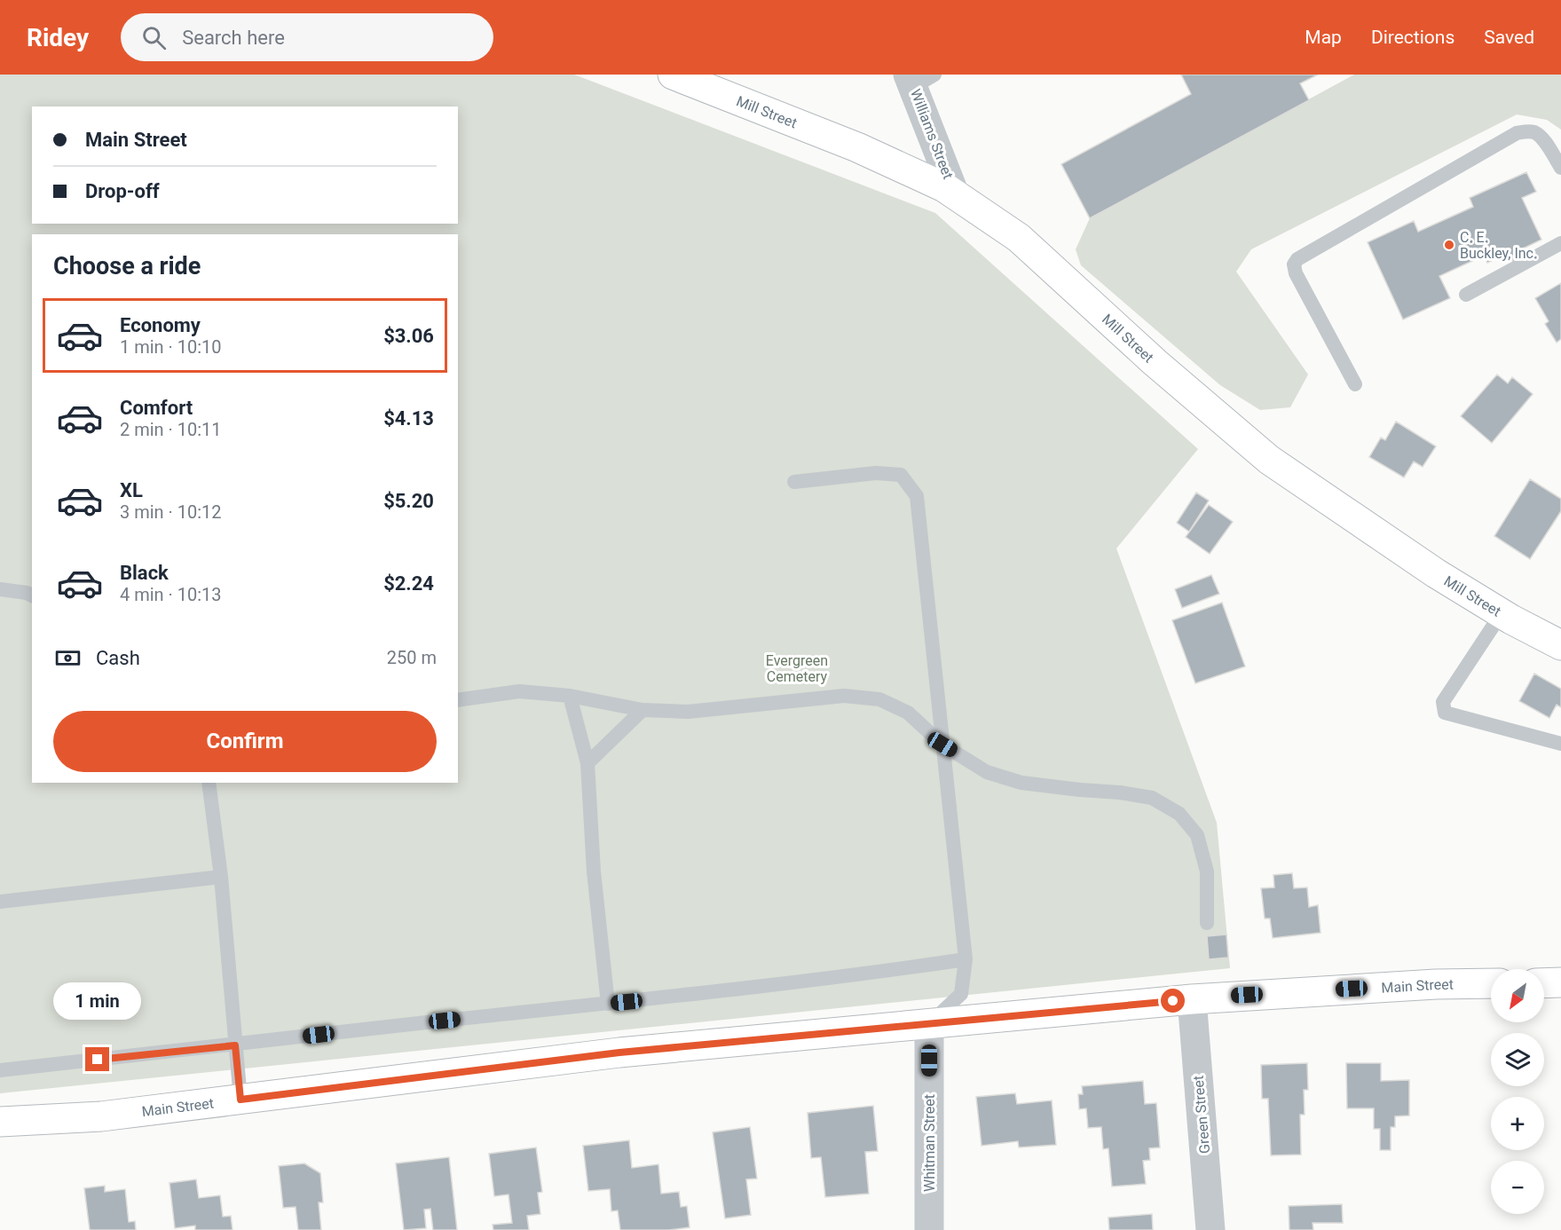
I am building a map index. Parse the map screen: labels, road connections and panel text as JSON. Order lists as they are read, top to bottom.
{
  "streets": {
    "main road": ["Mill Street", "Main Street"],
    "street": ["Williams Street", "Green Street", "Whitman Street"]
  },
  "crossings": [
    ["Mill Street", "Williams Street"],
    ["Main Street", "Green Street"],
    ["Main Street", "Whitman Street"]
  ],
  "parks": ["Evergreen Cemetery"],
  "places": ["C. E. Buckley, Inc."],
  "north": "bottom left",
  "page": {
    "header": "Ridey",
    "search": "Search here",
    "nav": ["Map", "Directions", "Saved"],
    "banner": ["Main Street", "Drop-off"],
    "heading": "Choose a ride",
    "list": [
      {
        "name": "Economy",
        "note": "1 min · 10:10",
        "value": "$3.06"
      },
      {
        "name": "Comfort",
        "note": "2 min · 10:11",
        "value": "$4.13"
      },
      {
        "name": "XL",
        "note": "3 min · 10:12",
        "value": "$5.20"
      },
      {
        "name": "Black",
        "note": "4 min · 10:13",
        "value": "$2.24"
      }
    ],
    "pay": ["Cash", "250 m"],
    "buttons": "Confirm",
    "map_buttons": ["+", "−"],
    "bubble": "1 min"
  }
}
